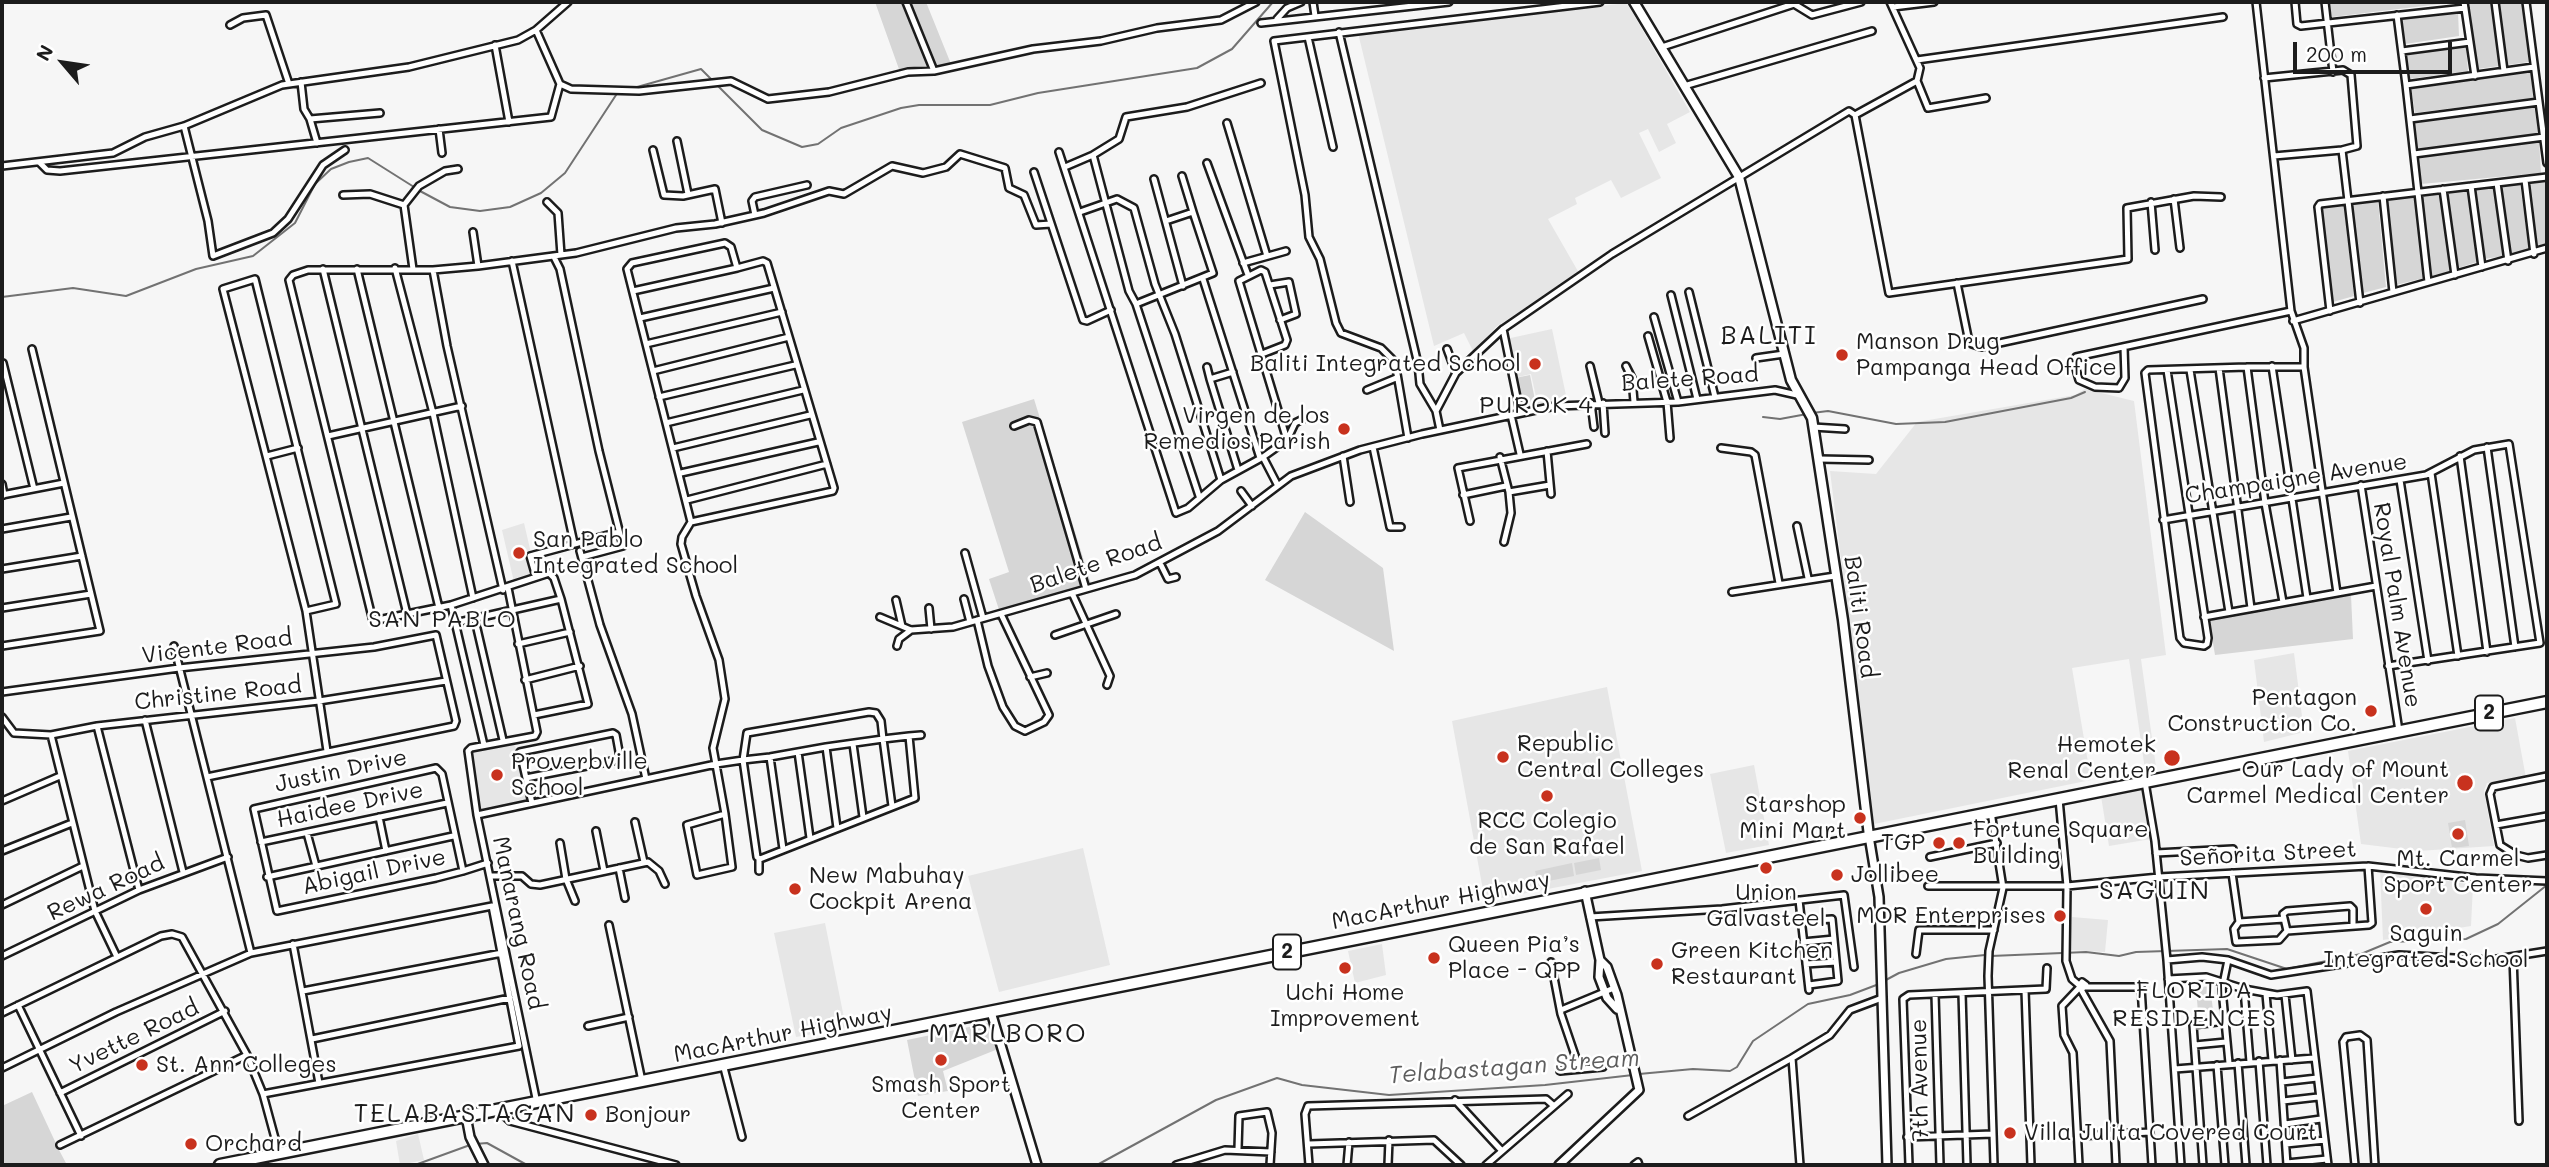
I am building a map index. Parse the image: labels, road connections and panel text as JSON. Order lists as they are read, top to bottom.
{
  "streets": {
    "highway": ["2", "MacArthur Highway"],
    "main road": ["Baliti Road"],
    "street": [
      "Balete Road",
      "Champaigne Avenue",
      "Royal Palm Avenue",
      "Vicente Road",
      "Christine Road",
      "Justin Drive",
      "Haidee Drive",
      "Señorita Street",
      "Abigail Drive",
      "Rewa Road",
      "Manarang Road",
      "Yvette Road",
      "7th Avenue"
    ]
  },
  "crossings": [
    ["Balete Road", "Baliti Road"],
    ["Champaigne Avenue", "Royal Palm Avenue"],
    ["Royal Palm Avenue", "MacArthur Highway"],
    ["Baliti Road", "MacArthur Highway"],
    ["Vicente Road", "Christine Road"],
    ["Justin Drive", "Haidee Drive"],
    ["Abigail Drive", "Manarang Road"],
    ["MacArthur Highway", "Manarang Road"]
  ],
  "districts": [
    "BALITI",
    "PUROK 4",
    "SAN PABLO",
    "SAGUIN",
    "FLORIDA RESIDENCES",
    "MARLBORO",
    "TELABASTAGAN"
  ],
  "water": ["Telabastagan Stream"],
  "places": [
    "Manson Drug Pampanga Head Office",
    "Baliti Integrated School",
    "Virgen de los Remedios Parish",
    "San Pablo Integrated School",
    "Pentagon Construction Co.",
    "Republic Central Colleges",
    "Hemotek Renal Center",
    "Proverbville School",
    "Our Lady of Mount Carmel Medical Center",
    "RCC Colegio de San Rafael",
    "Starshop Mini Mart",
    "Mt. Carmel Sport Center",
    "TGP",
    "Fortune Square Building",
    "Union Galvasteel",
    "Jollibee",
    "New Mabuhay Cockpit Arena",
    "Saguin Integrated School",
    "MOR Enterprises",
    "Queen Pia’s Place - QPP",
    "Green Kitchen Restaurant",
    "Uchi Home Improvement",
    "Smash Sport Center",
    "St. Ann Colleges",
    "Bonjour",
    "Villa Julita Covered Court",
    "Orchard"
  ],
  "scale_bar": "200 m",
  "north": "top left"
}
